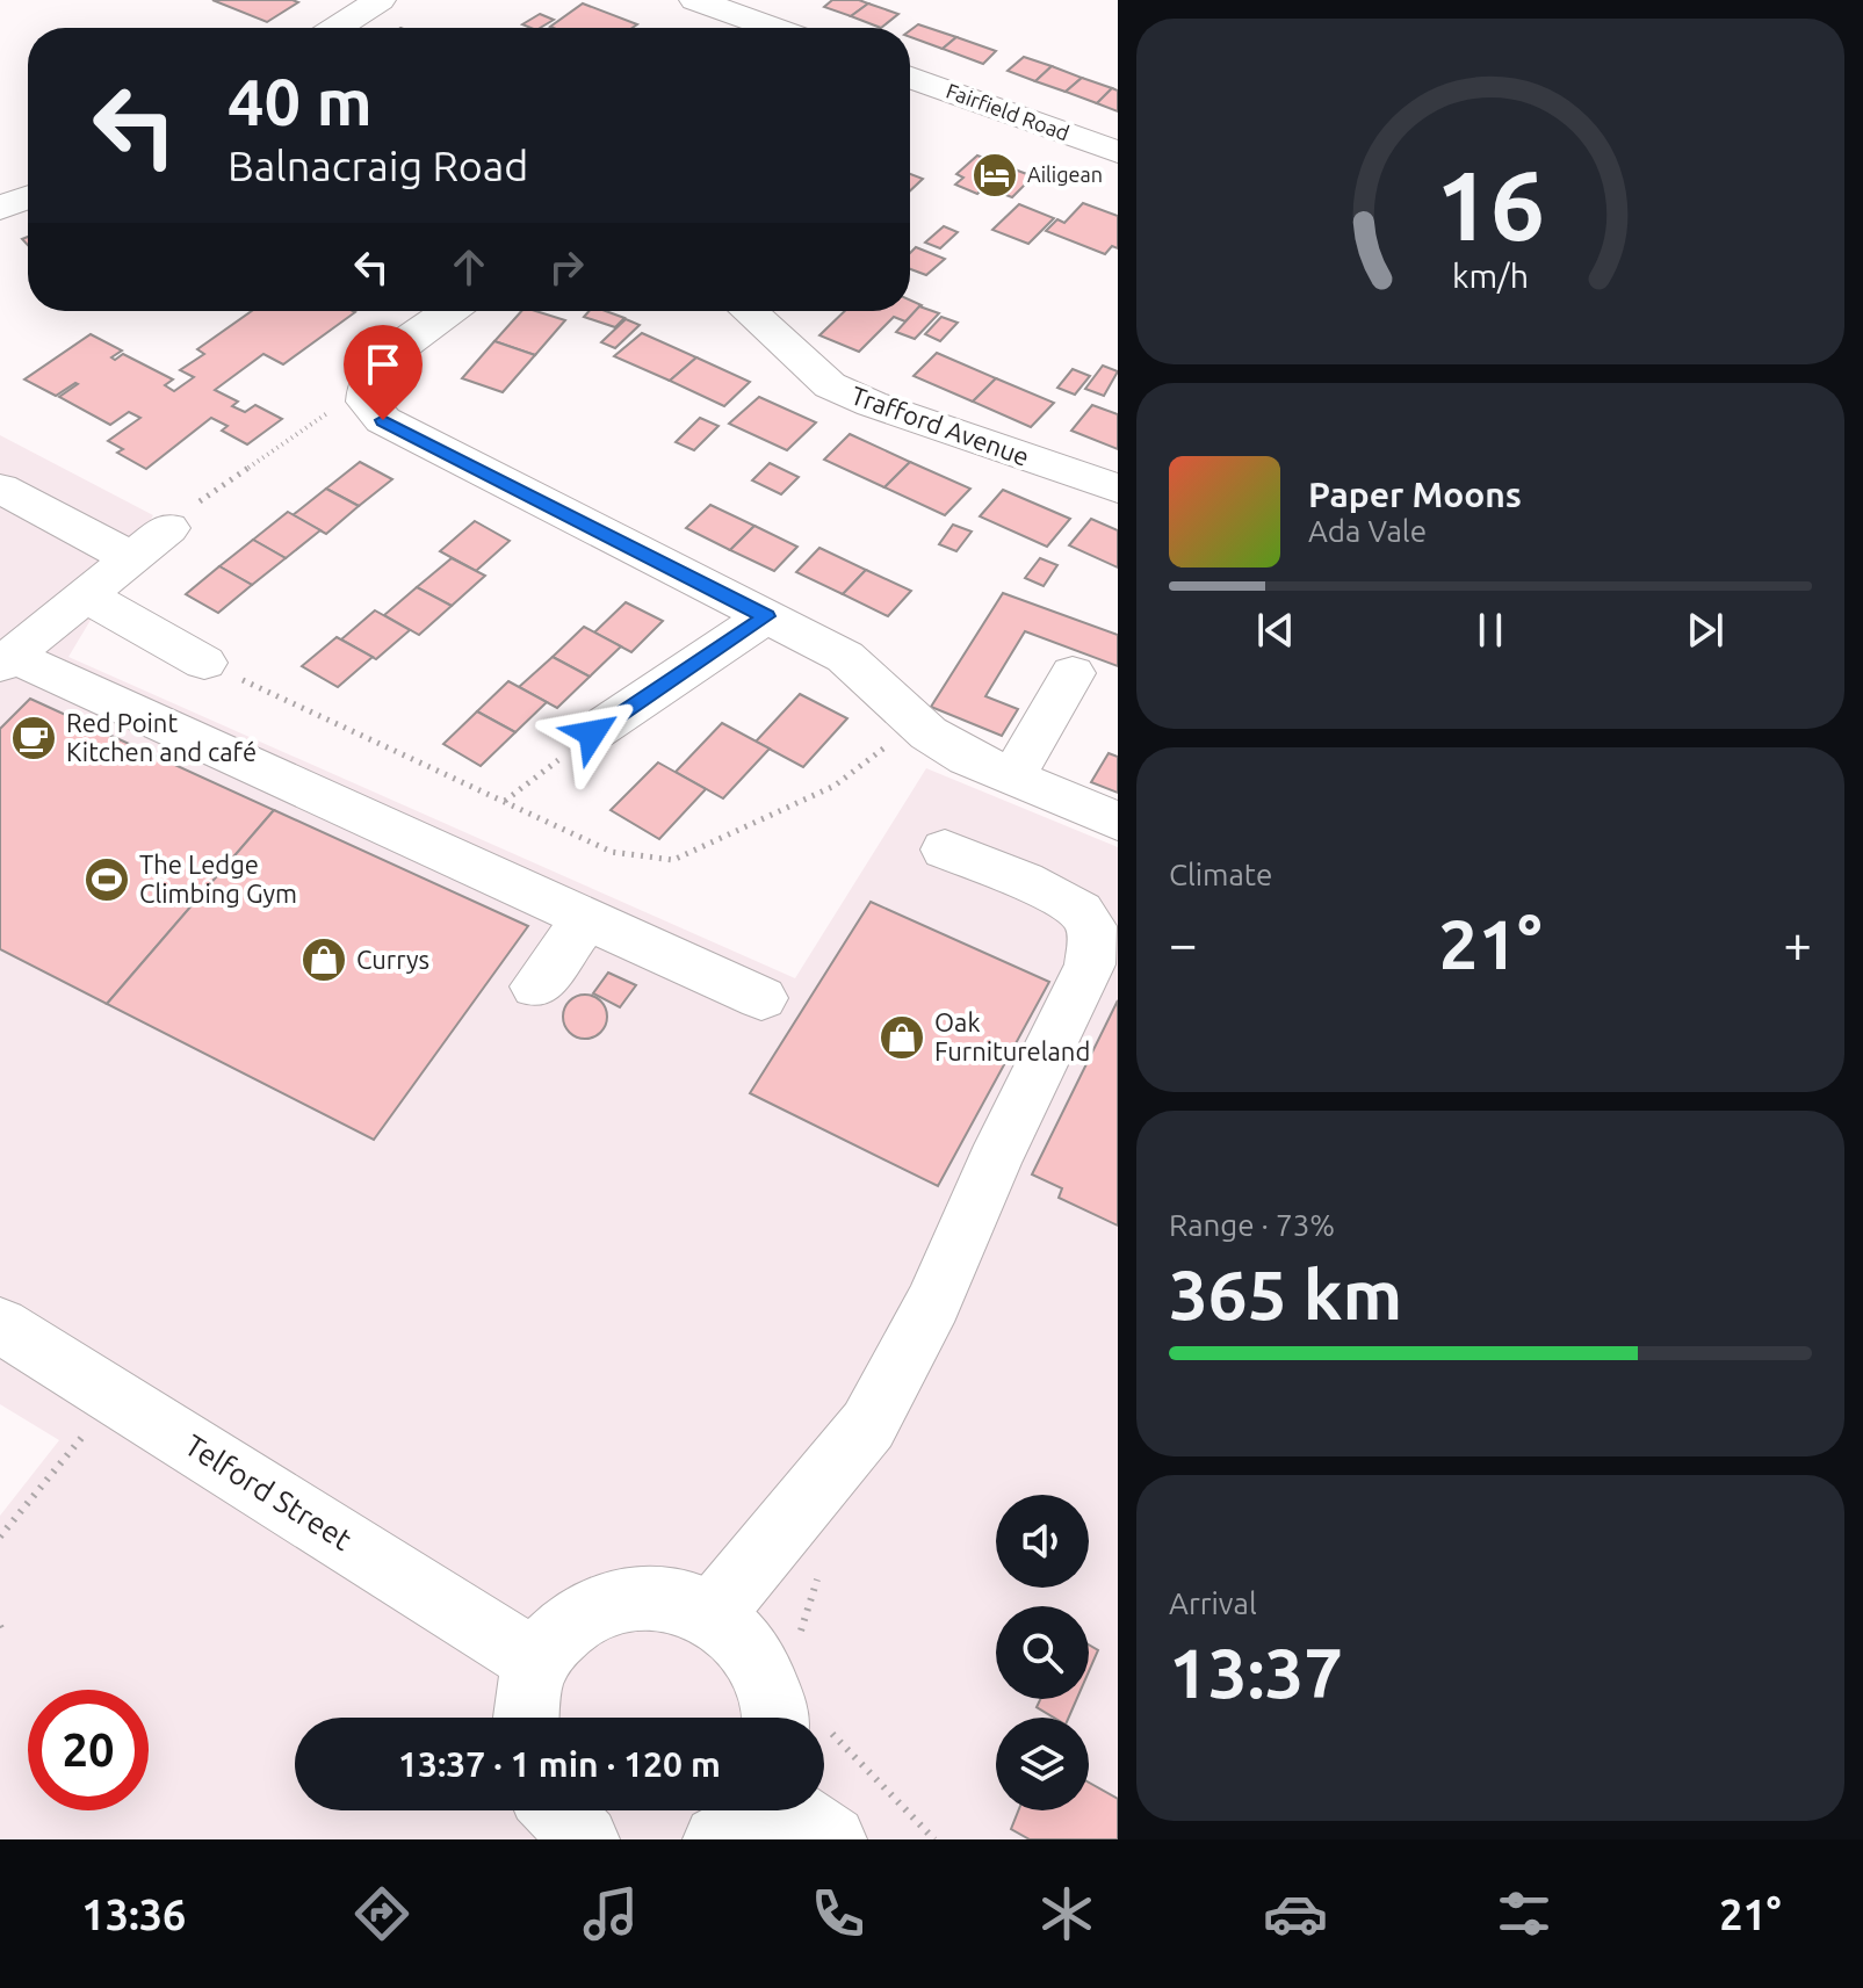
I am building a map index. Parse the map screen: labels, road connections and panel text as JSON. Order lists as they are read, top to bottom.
{
  "streets": {
    "street": ["Fairfield Road", "Trafford Avenue", "Telford Street"]
  },
  "places": {
    "hotel": ["Ailigean"],
    "cafe": ["Red Point Kitchen and café"],
    "sports": ["The Ledge Climbing Gym"],
    "shop": ["Currys", "Oak Furnitureland"]
  },
  "page": {
    "turn": ["40 m", "Balnacraig Road"],
    "song": ["Paper Moons", "Ada Vale"],
    "tile": [
      "Climate",
      ["Range · 73%", "365 km"],
      ["Arrival", "13:37"]
    ],
    "heat": ["−", "21°", "+"],
    "limit": "20",
    "trip": "13:37 · 1 min · 120 m",
    "tabs": ["13:36", "21°"],
    "gauge": ["16", "km/h"]
  }
}
